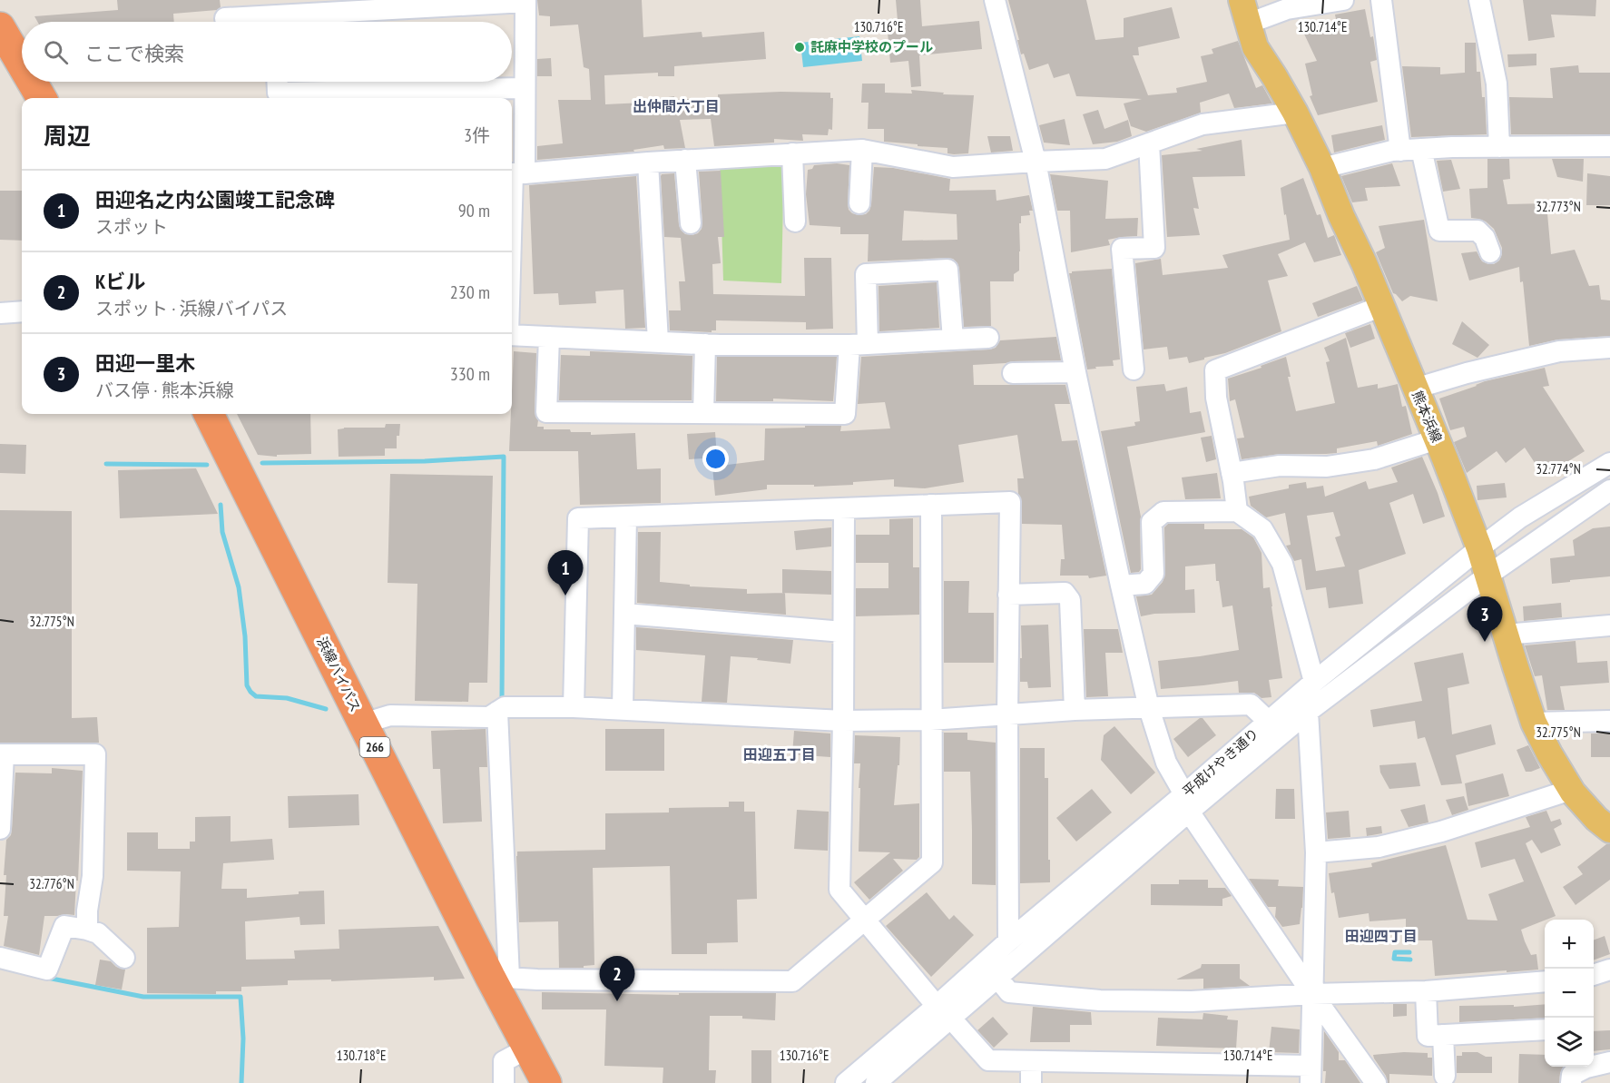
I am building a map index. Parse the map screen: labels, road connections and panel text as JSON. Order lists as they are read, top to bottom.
{
  "streets": {
    "highway": ["浜線バイパス", "266"],
    "main road": ["熊本浜線"],
    "street": ["平成けやき通り"]
  },
  "crossings": [
    ["熊本浜線", "平成けやき通り"]
  ],
  "districts": ["出仲間六丁目", "田迎五丁目", "田迎四丁目"],
  "places": ["託麻中学校のプール"],
  "page": {
    "search": "ここで検索",
    "heading": ["周辺", "3件"],
    "list": [
      {
        "mark": "1",
        "name": "田迎名之内公園竣工記念碑",
        "note": "スポット",
        "value": "90 m"
      },
      {
        "mark": "2",
        "name": "Kビル",
        "note": "スポット · 浜線バイパス",
        "value": "230 m"
      },
      {
        "mark": "3",
        "name": "田迎一里木",
        "note": "バス停 · 熊本浜線",
        "value": "330 m"
      }
    ],
    "pins": ["1", "3", "2"],
    "map_buttons": ["+", "−"]
  },
  "coordinates": [
    "130.716°E",
    "130.714°E",
    "32.773°N",
    "32.774°N",
    "32.775°N",
    "32.776°N",
    "130.718°E"
  ]
}
